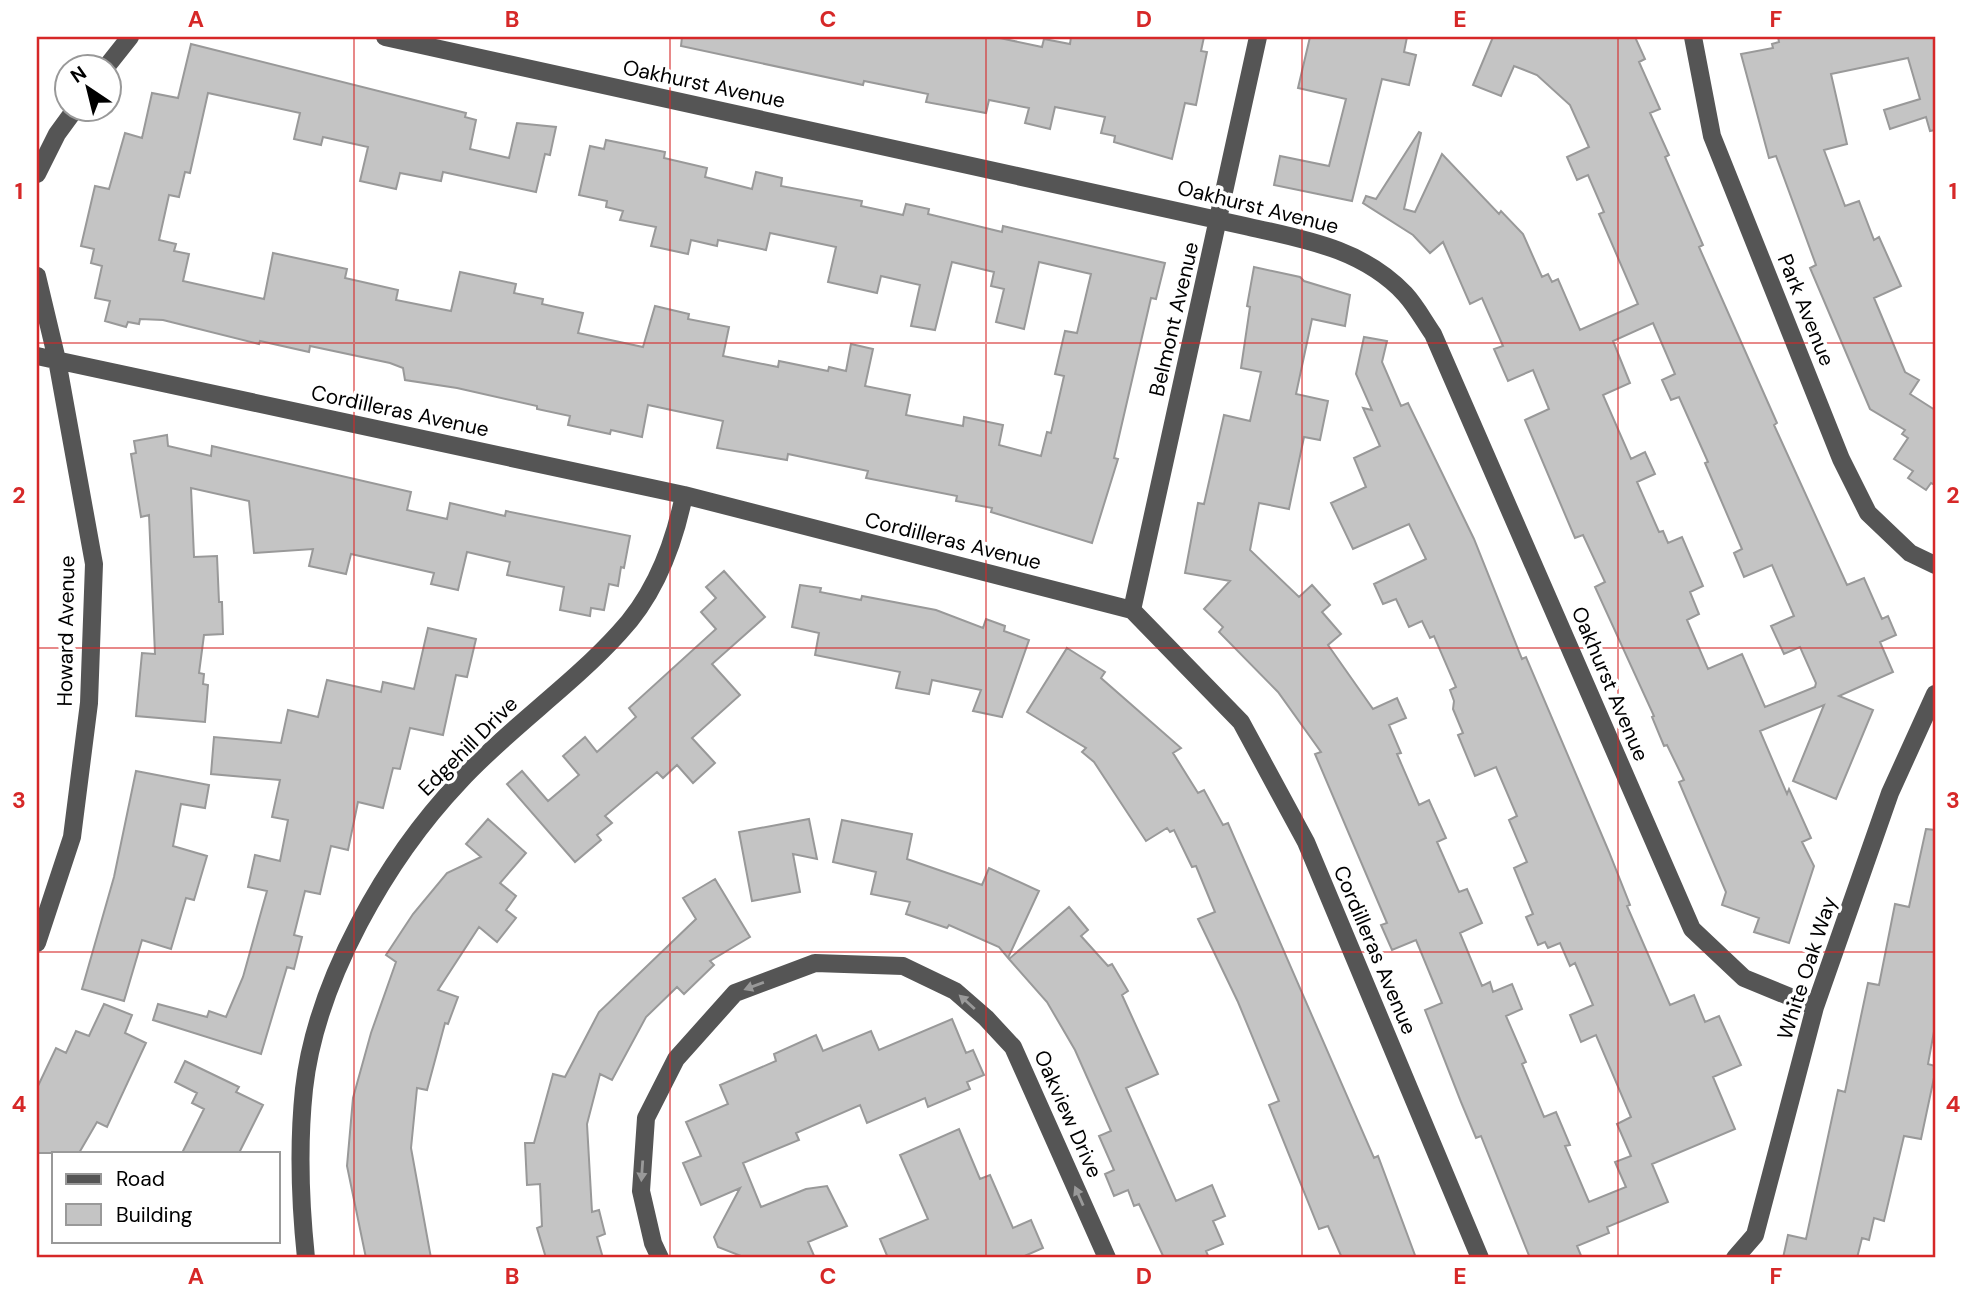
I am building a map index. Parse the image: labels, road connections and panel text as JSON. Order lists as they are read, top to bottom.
{
  "streets": {
    "street": [
      "Oakhurst Avenue",
      "Park Avenue",
      "Belmont Avenue",
      "Cordilleras Avenue",
      "Howard Avenue",
      "Edgehill Drive",
      "White Oak Way",
      "Oakview Drive"
    ]
  },
  "crossings": [
    ["Oakhurst Avenue", "Belmont Avenue"],
    ["Oakhurst Avenue", "White Oak Way"],
    ["Belmont Avenue", "Cordilleras Avenue"],
    ["Cordilleras Avenue", "Howard Avenue"],
    ["Cordilleras Avenue", "Edgehill Drive"]
  ],
  "legend": ["Road", "Building"],
  "north": "top left",
  "grid": {
    "columns": [
      "A",
      "B",
      "C",
      "D",
      "E",
      "F"
    ],
    "rows": [
      "1",
      "2",
      "3",
      "4"
    ]
  }
}
